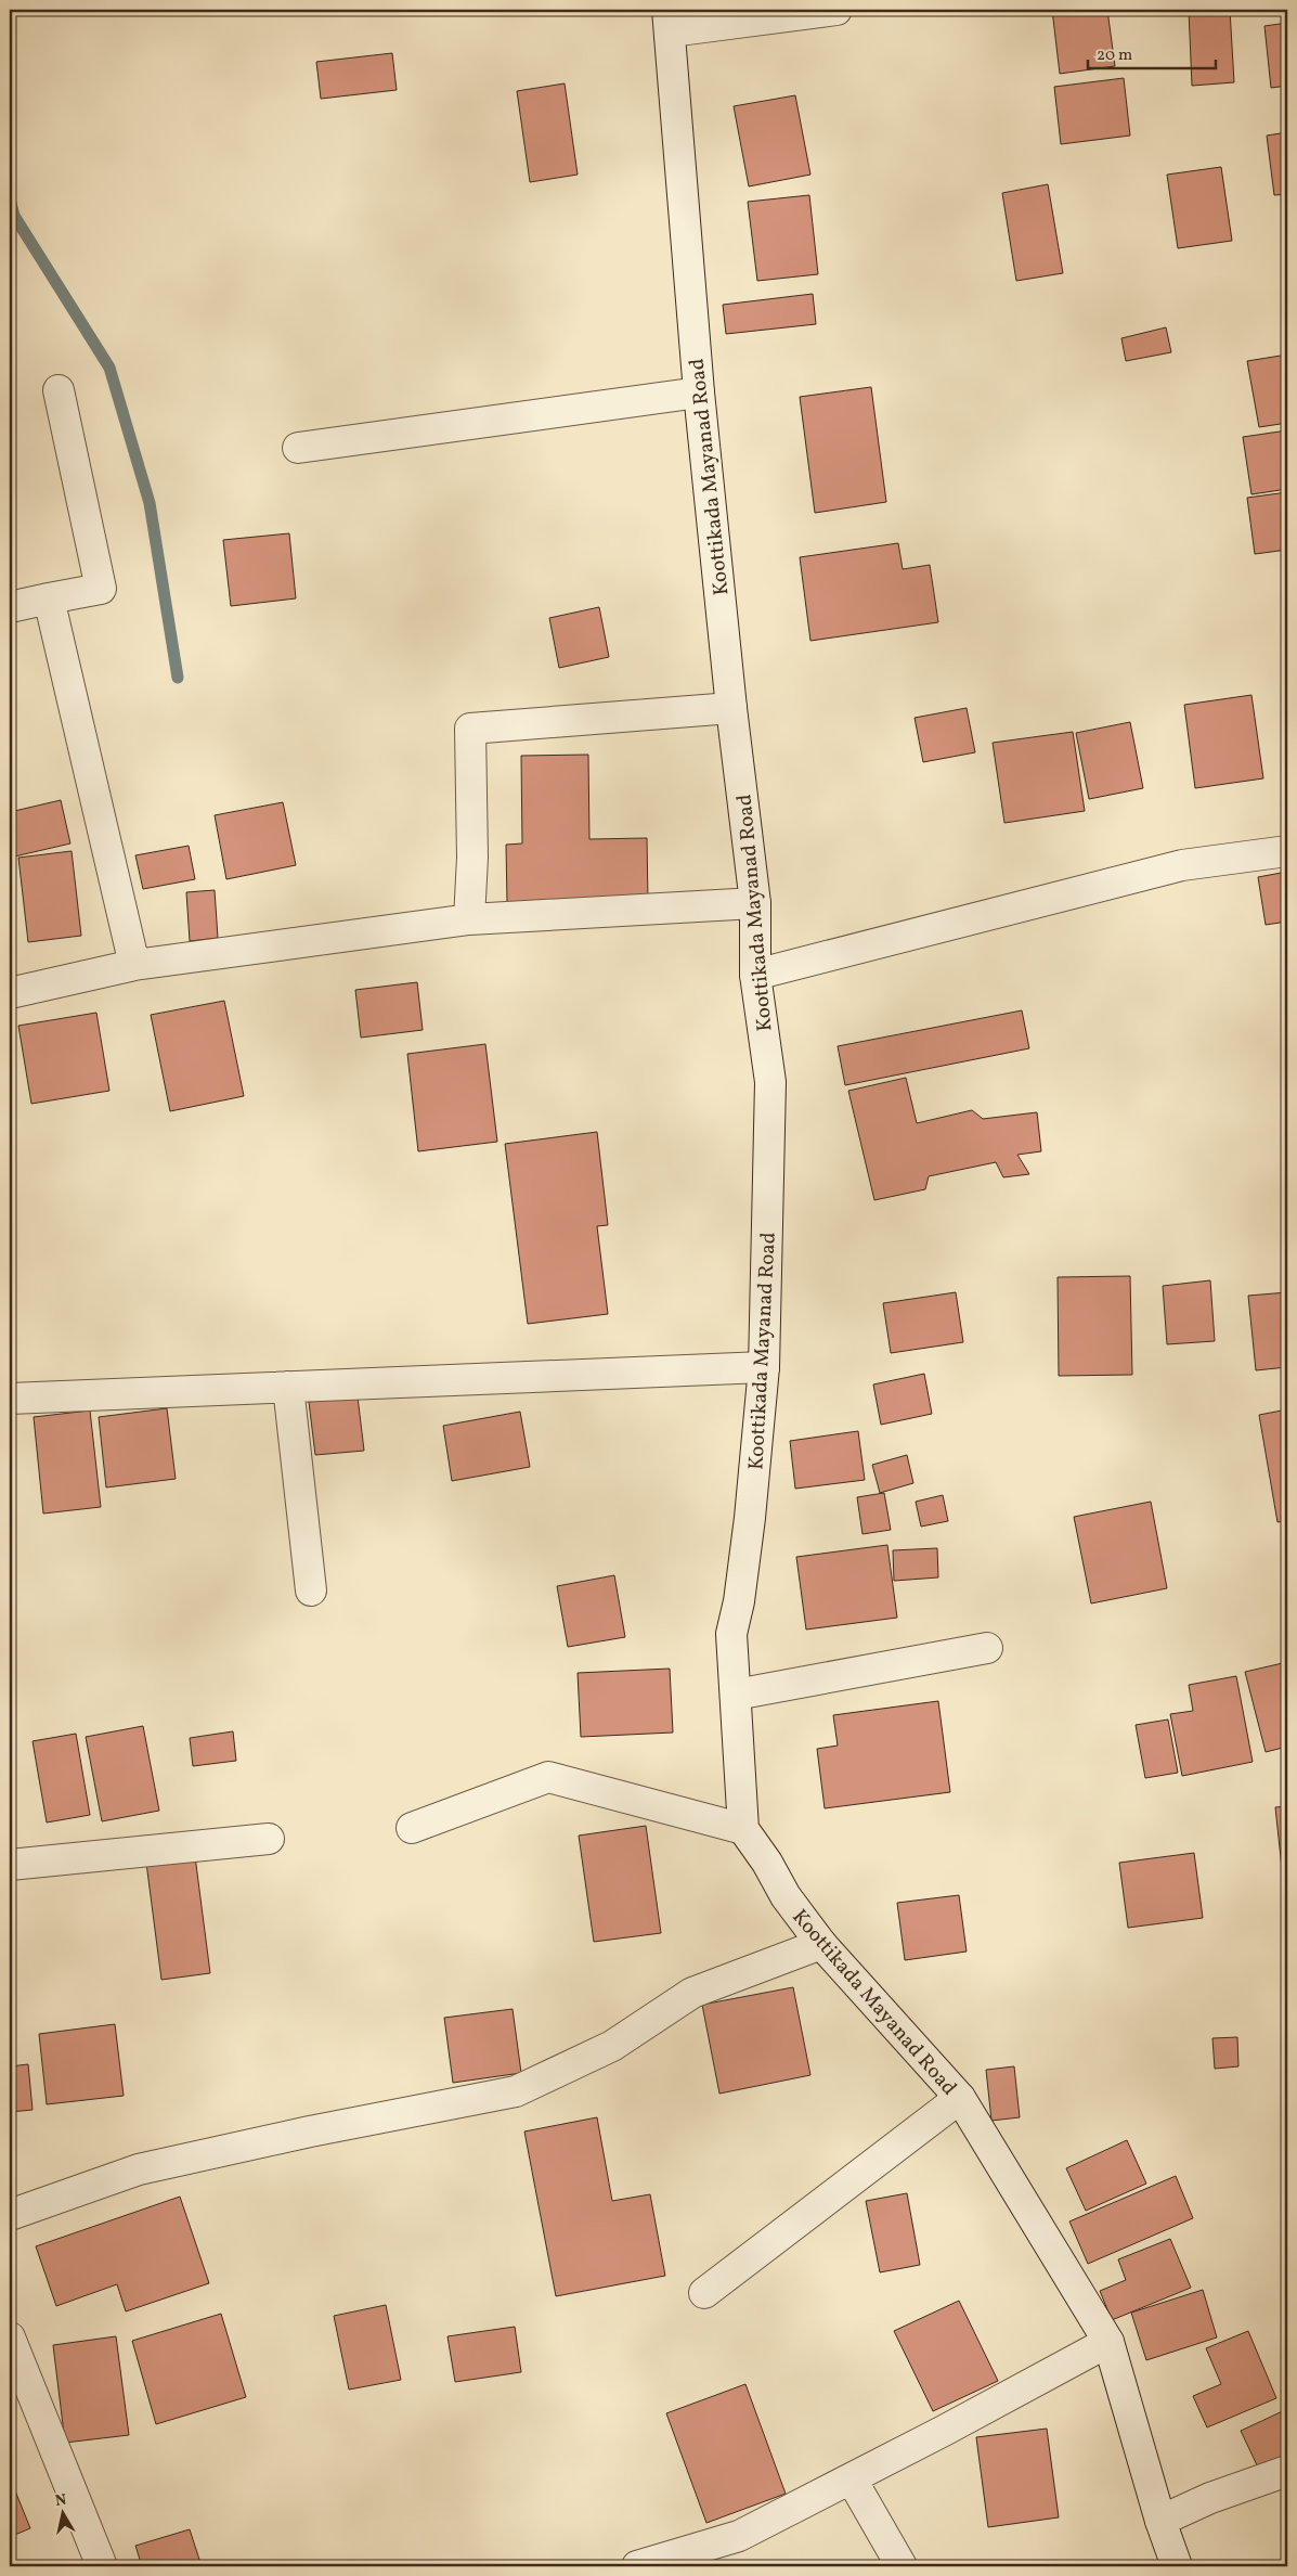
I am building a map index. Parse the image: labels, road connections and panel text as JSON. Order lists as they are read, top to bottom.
{
  "streets": {
    "street": ["Koottikada Mayanad Road"]
  },
  "scale_bar": "20 m",
  "north": "top"
}
